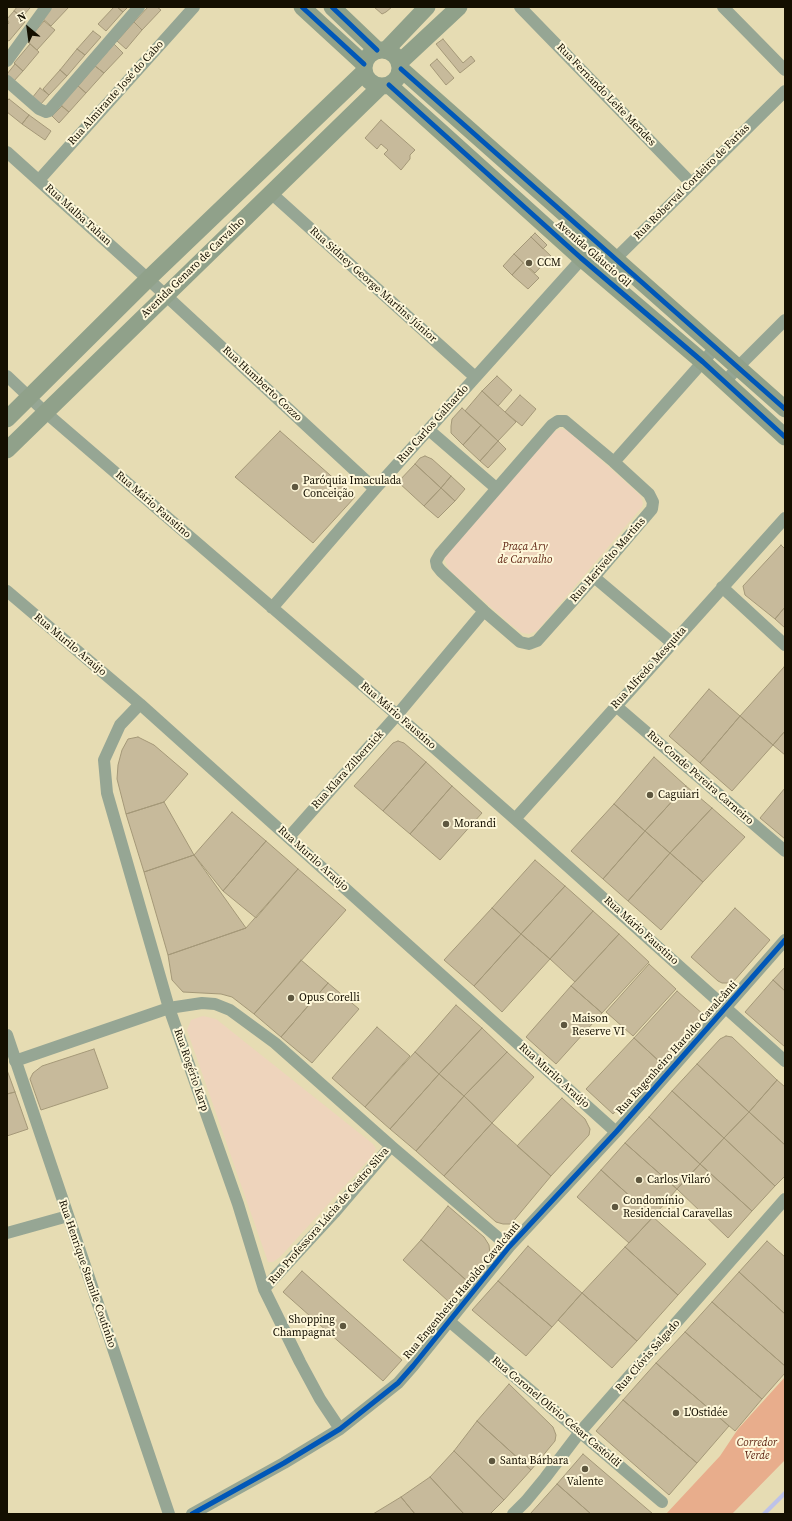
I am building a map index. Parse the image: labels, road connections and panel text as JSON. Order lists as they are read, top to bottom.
{
  "streets": {
    "street": [
      "Rua Almirante José do Cabo",
      "Rua Fernando Leite Mendes",
      "Rua Roberval Cordeiro de Farias",
      "Rua Malba Tahan",
      "Avenida Gláucio Gil",
      "Avenida Genaro de Carvalho",
      "Rua Sidney George Martins Júnior",
      "Rua Humberto Cozzo",
      "Rua Carlos Galhardo",
      "Rua Mário Faustino",
      "Rua Herivelto Martins",
      "Rua Murilo Araújo",
      "Rua Alfredo Mesquita",
      "Rua Klara Zilbernick",
      "Rua Conde Pereira Carneiro",
      "Rua Engenheiro Haroldo Cavalcânti",
      "Rua Rogério Karp",
      "Rua Professora Lúcia de Castro Silva",
      "Rua Henrique Stamile Coutinho",
      "Rua Clóvis Salgado",
      "Rua Coronel Olívio César Castoldi"
    ]
  },
  "crossings": [
    ["Rua Almirante José do Cabo", "Rua Malba Tahan"],
    ["Rua Fernando Leite Mendes", "Rua Roberval Cordeiro de Farias"],
    ["Rua Roberval Cordeiro de Farias", "Avenida Gláucio Gil"],
    ["Rua Malba Tahan", "Avenida Genaro de Carvalho"],
    ["Rua Malba Tahan", "Rua Humberto Cozzo"],
    ["Avenida Gláucio Gil", "Avenida Genaro de Carvalho"],
    ["Avenida Gláucio Gil", "Rua Carlos Galhardo"],
    ["Avenida Genaro de Carvalho", "Rua Sidney George Martins Júnior"],
    ["Avenida Genaro de Carvalho", "Rua Humberto Cozzo"],
    ["Avenida Genaro de Carvalho", "Rua Mário Faustino"],
    ["Rua Sidney George Martins Júnior", "Rua Carlos Galhardo"],
    ["Rua Humberto Cozzo", "Rua Carlos Galhardo"],
    ["Rua Carlos Galhardo", "Rua Mário Faustino"],
    ["Rua Mário Faustino", "Rua Alfredo Mesquita"],
    ["Rua Mário Faustino", "Rua Klara Zilbernick"],
    ["Rua Mário Faustino", "Rua Engenheiro Haroldo Cavalcânti"],
    ["Rua Herivelto Martins", "Rua Klara Zilbernick"],
    ["Rua Murilo Araújo", "Rua Klara Zilbernick"],
    ["Rua Murilo Araújo", "Rua Engenheiro Haroldo Cavalcânti"],
    ["Rua Murilo Araújo", "Rua Rogério Karp"],
    ["Rua Alfredo Mesquita", "Rua Conde Pereira Carneiro"],
    ["Rua Engenheiro Haroldo Cavalcânti", "Rua Rogério Karp"],
    ["Rua Engenheiro Haroldo Cavalcânti", "Rua Coronel Olívio César Castoldi"],
    ["Rua Rogério Karp", "Rua Professora Lúcia de Castro Silva"],
    ["Rua Professora Lúcia de Castro Silva", "Rua Henrique Stamile Coutinho"],
    ["Rua Clóvis Salgado", "Rua Coronel Olívio César Castoldi"]
  ],
  "parks": ["Praça Ary de Carvalho", "Corredor Verde"],
  "places": [
    "CCM",
    "Paróquia Imaculada Conceição",
    "Caguiari",
    "Morandi",
    "Opus Corelli",
    "Maison Reserve VI",
    "Carlos Vilaró",
    "Condomínio Residencial Caravellas",
    "Shopping Champagnat",
    "L'Ostidée",
    "Santa Bárbara",
    "Valente"
  ],
  "north": "top left"
}
